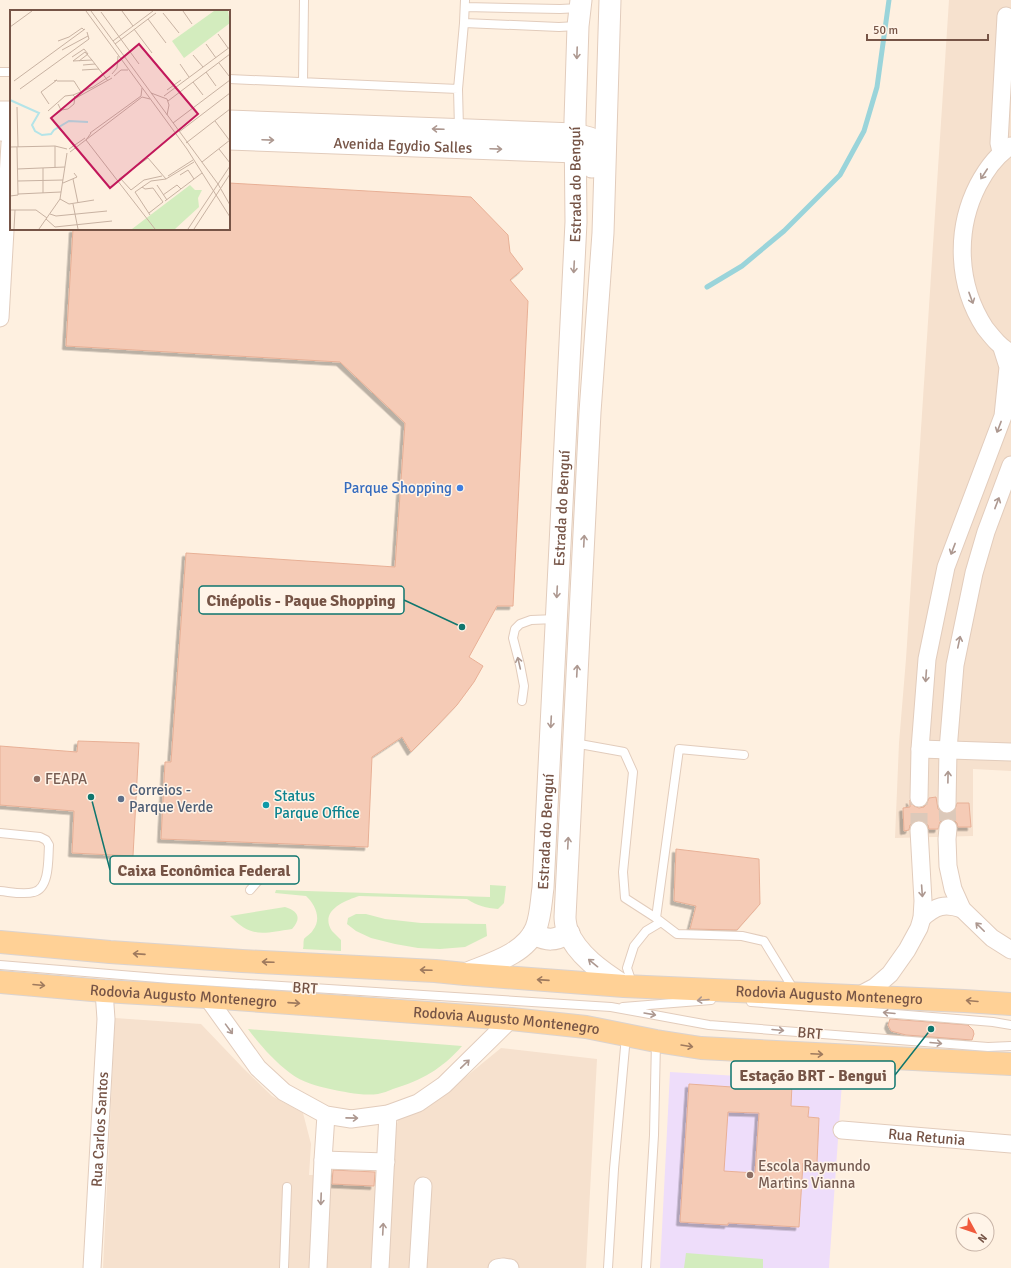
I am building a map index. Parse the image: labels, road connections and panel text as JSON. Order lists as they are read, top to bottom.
{
  "streets": {
    "main road": ["Rodovia Augusto Montenegro"],
    "street": [
      "Avenida Egydio Salles",
      "Estrada do Benguí",
      "Rua Carlos Santos",
      "Rua Retunia"
    ],
    "lane": ["BRT"]
  },
  "crossings": [
    ["Avenida Egydio Salles", "Estrada do Benguí"],
    ["Estrada do Benguí", "Rodovia Augusto Montenegro"],
    ["Rodovia Augusto Montenegro", "Rua Carlos Santos"]
  ],
  "places": [
    "Parque Shopping",
    "Cinépolis - Paque Shopping",
    "FEAPA",
    "Caixa Econômica Federal",
    "Correios - Parque Verde",
    "Status Parque Office",
    "Estação BRT - Bengui",
    "Escola Raymundo Martins Vianna"
  ],
  "scale_bar": "50 m",
  "north": "bottom right"
}
